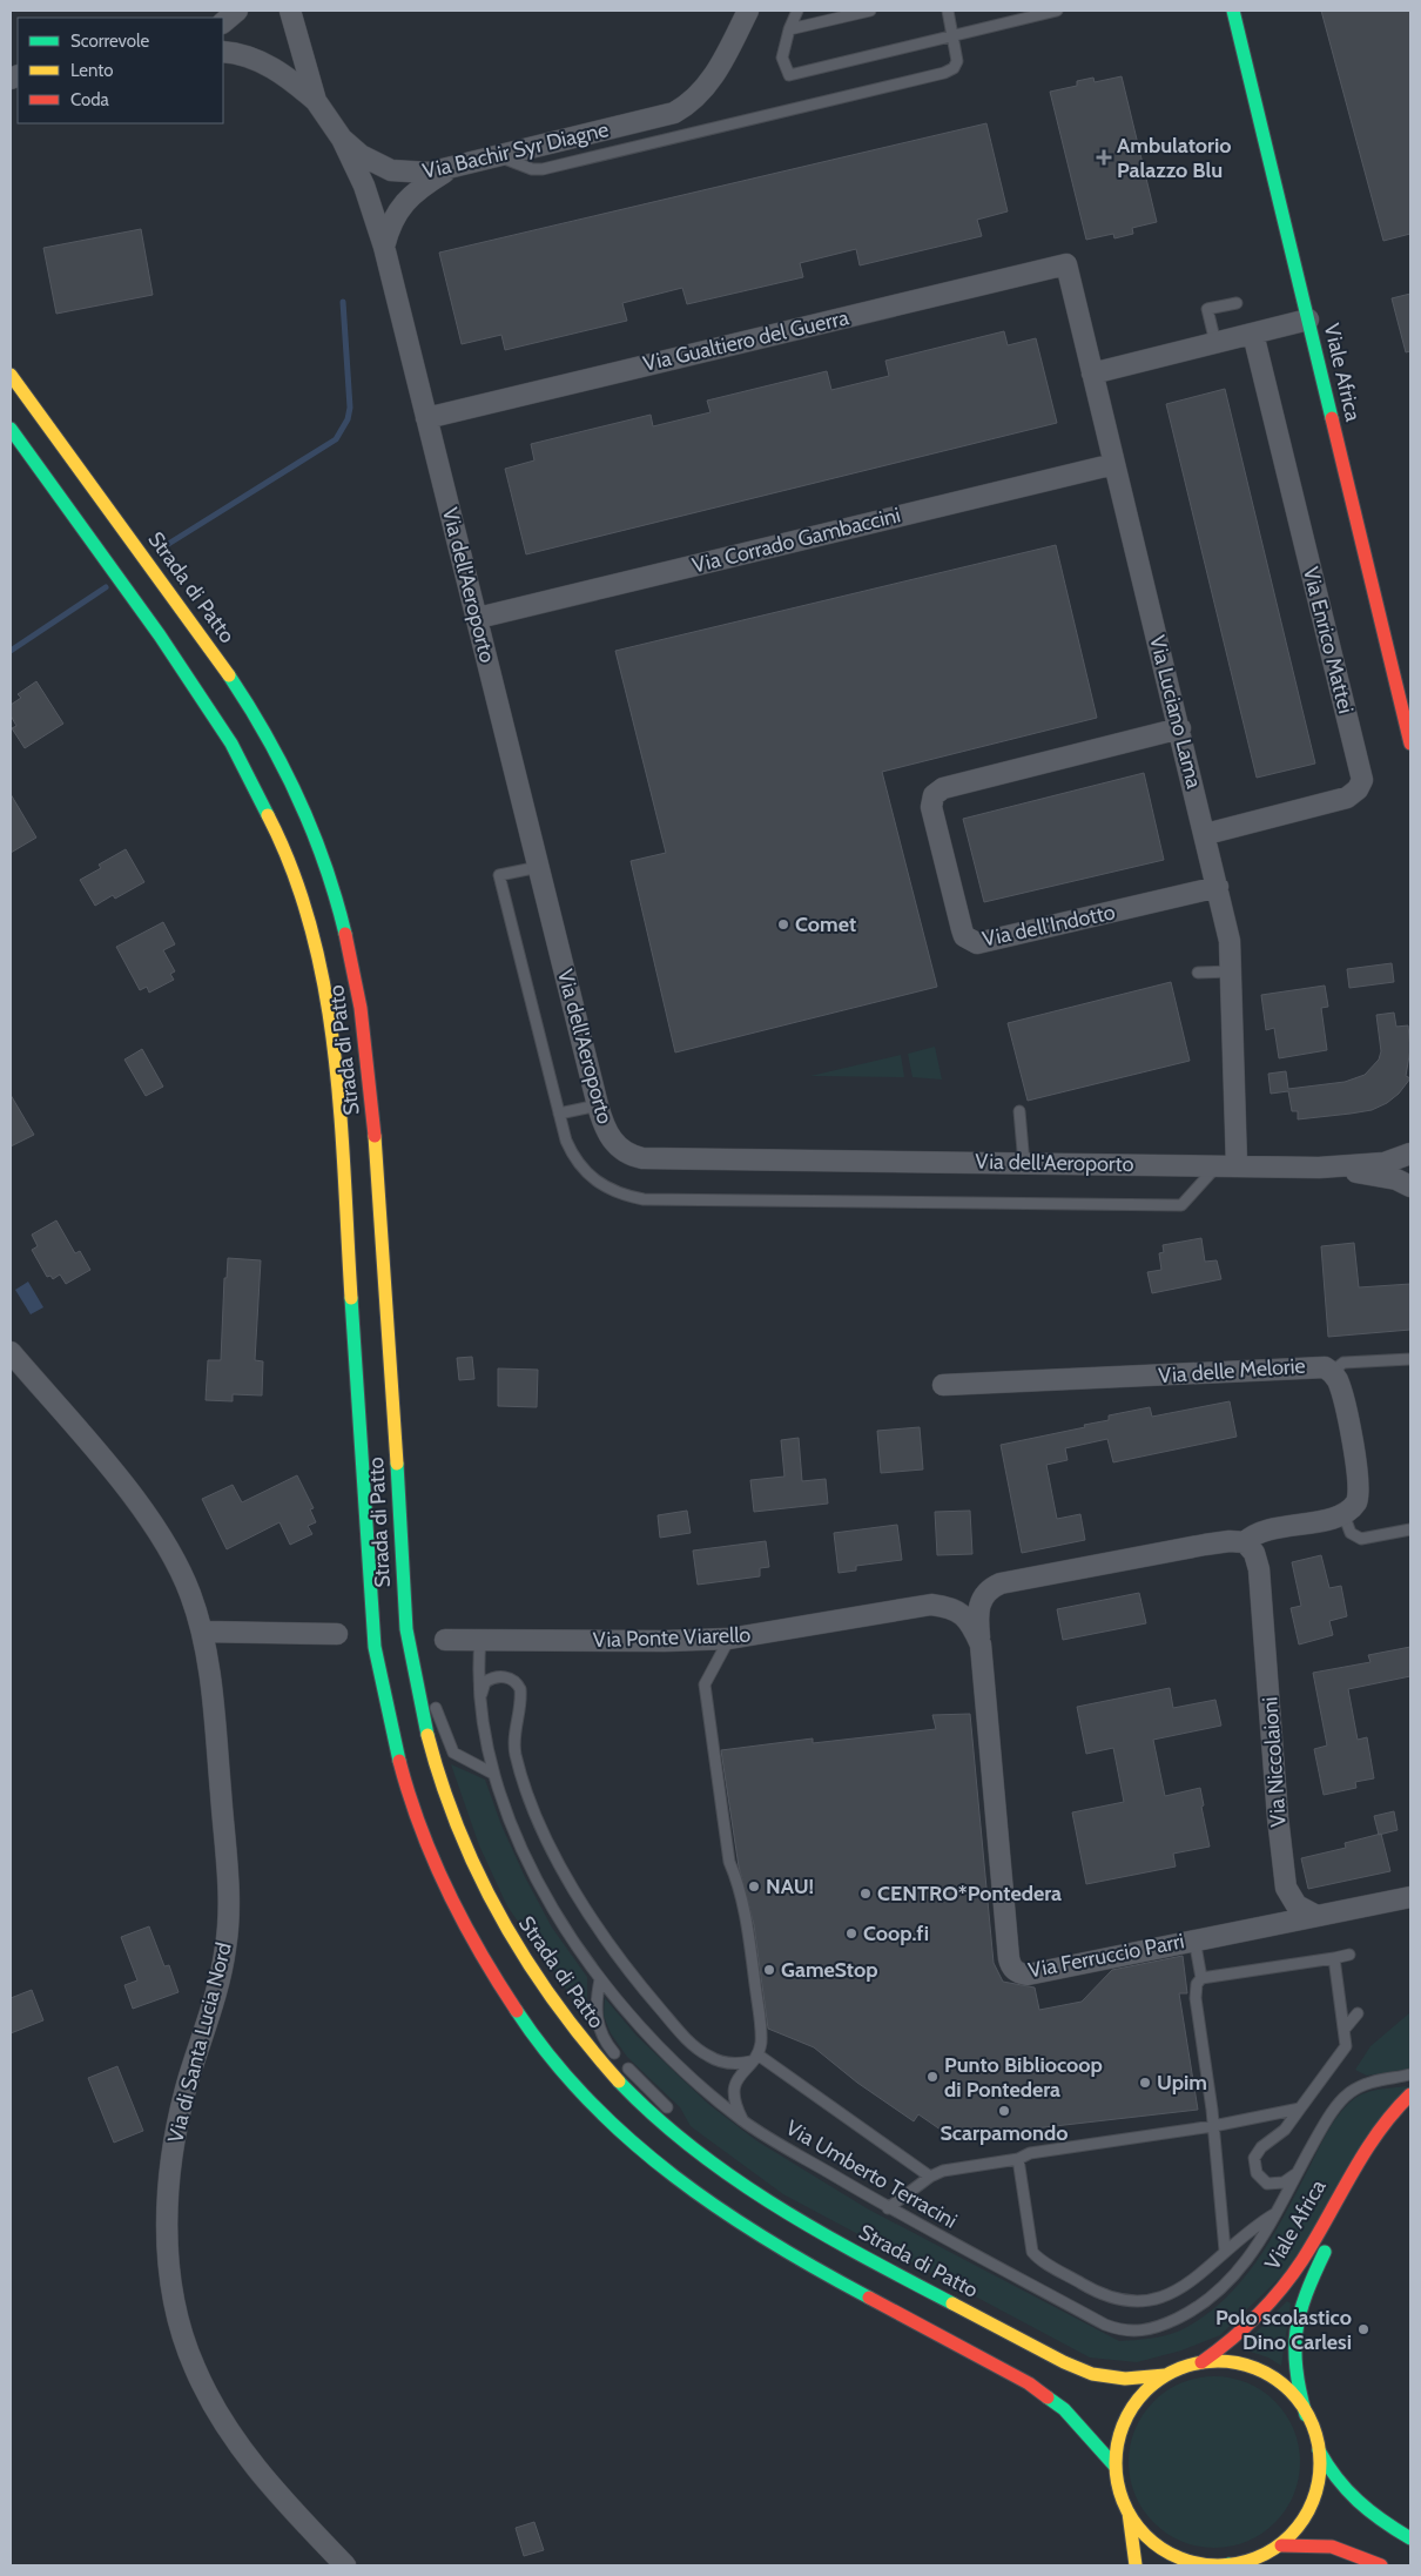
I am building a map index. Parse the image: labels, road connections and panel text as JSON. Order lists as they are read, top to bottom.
{
  "streets": {
    "main road": ["Viale Africa", "Strada di Patto"],
    "street": [
      "Via Bachir Syr Diagne",
      "Via Gualtiero del Guerra",
      "Via Corrado Gambaccini",
      "Via dell'Aeroporto",
      "Via Enrico Mattei",
      "Via Luciano Lama",
      "Via dell'Indotto",
      "Via delle Melorie",
      "Via Ponte Viarello",
      "Via Niccolaioni",
      "Via Ferruccio Parri",
      "Via di Santa Lucia Nord"
    ],
    "lane": ["Via Umberto Terracini"]
  },
  "crossings": [
    ["Via Bachir Syr Diagne", "Via dell'Aeroporto"],
    ["Via Gualtiero del Guerra", "Via dell'Aeroporto"],
    ["Via Gualtiero del Guerra", "Via Luciano Lama"],
    ["Viale Africa", "Strada di Patto"],
    ["Via Corrado Gambaccini", "Via dell'Aeroporto"],
    ["Via Corrado Gambaccini", "Via Luciano Lama"],
    ["Via dell'Aeroporto", "Via Luciano Lama"],
    ["Via Enrico Mattei", "Via Luciano Lama"],
    ["Via Luciano Lama", "Via dell'Indotto"],
    ["Via Ponte Viarello", "Via Ferruccio Parri"],
    ["Via Ponte Viarello", "Via Umberto Terracini"],
    ["Via Niccolaioni", "Via Ferruccio Parri"]
  ],
  "places": {
    "health": ["Ambulatorio Palazzo Blu"],
    "other": [
      "Comet",
      "NAU!",
      "CENTRO*Pontedera",
      "Coop.fi",
      "GameStop",
      "Punto Bibliocoop di Pontedera",
      "Upim",
      "Scarpamondo",
      "Polo scolastico Dino Carlesi"
    ]
  },
  "legend": ["Scorrevole", "Lento", "Coda"]
}
